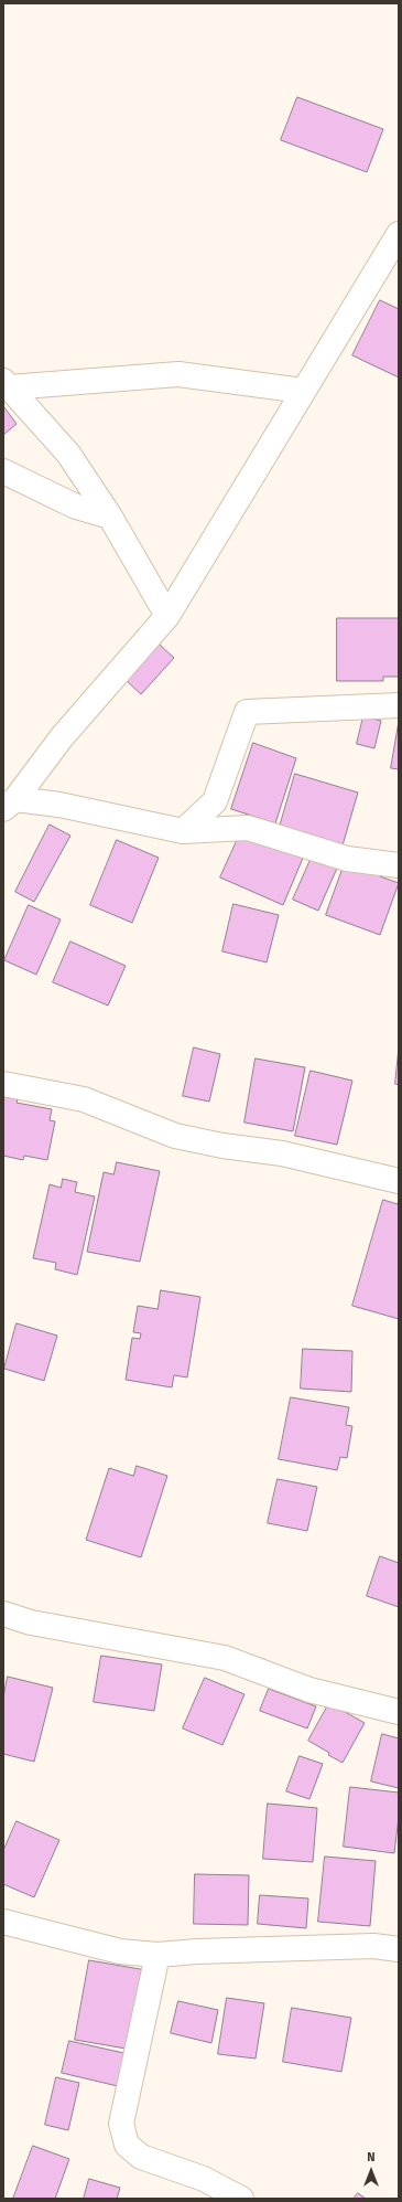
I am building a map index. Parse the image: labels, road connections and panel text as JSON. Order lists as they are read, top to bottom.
{
  "north": "top"
}
